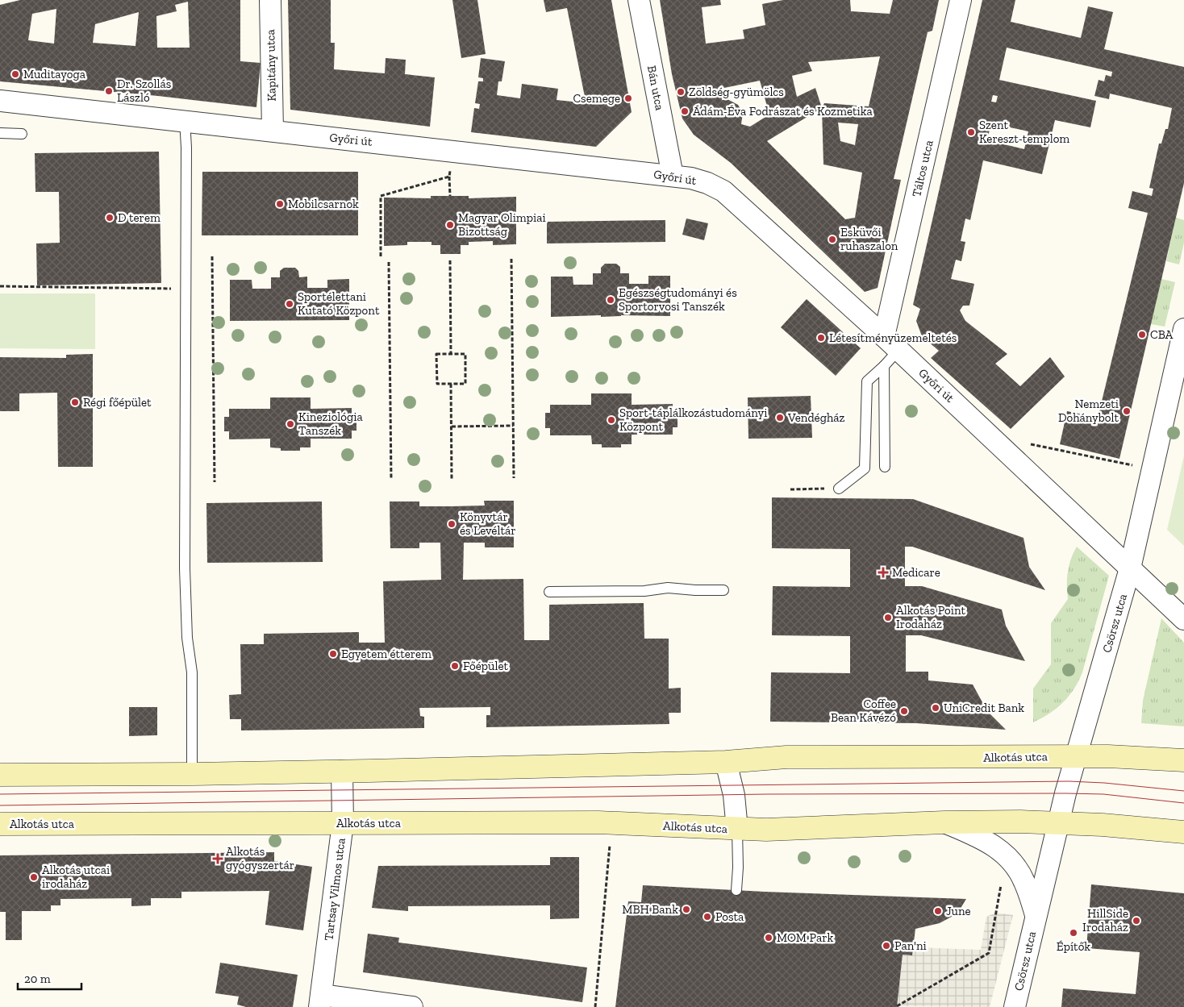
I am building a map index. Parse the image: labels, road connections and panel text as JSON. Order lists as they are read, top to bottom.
{
  "streets": {
    "main road": ["Alkotás utca"],
    "street": [
      "Kapitány utca",
      "Bán utca",
      "Győri út",
      "Táltos utca",
      "Csörsz utca",
      "Tartsay Vilmos utca"
    ]
  },
  "crossings": [
    ["Kapitány utca", "Győri út"],
    ["Bán utca", "Győri út"],
    ["Győri út", "Táltos utca"],
    ["Győri út", "Csörsz utca"],
    ["Csörsz utca", "Alkotás utca"],
    ["Alkotás utca", "Tartsay Vilmos utca"]
  ],
  "places": {
    "other": [
      "Muditayoga",
      "Dr. Szollás László",
      "Zöldség-gyümölcs",
      "Csemege",
      "Ádám-Éva Fodrászat és Kozmetika",
      "Szent Kereszt-templom",
      "Mobilcsarnok",
      "D terem",
      "Magyar Olimpiai Bizottság",
      "Esküvői ruhaszalon",
      "Egészségtudományi és Sportorvosi Tanszék",
      "Sportélettani Kutató Központ",
      "CBA",
      "Létesítményüzemeltetés",
      "Régi főépület",
      "Nemzeti Dohánybolt",
      "Vendégház",
      "Sport-táplálkozástudományi Központ",
      "Kineziológia Tanszék",
      "Könyvtár és Levéltár",
      "Alkotás Point Irodaház",
      "Egyetem étterem",
      "Főépület",
      "UniCredit Bank",
      "Coffee Bean Kávézó",
      "Alkotás utcai irodaház",
      "MBH Bank",
      "June",
      "Posta",
      "HillSide Irodaház",
      "Építők",
      "MOM Park",
      "Pan'ni"
    ],
    "health": ["Medicare", "Alkotás gyógyszertár"]
  },
  "scale_bar": "20 m"
}
